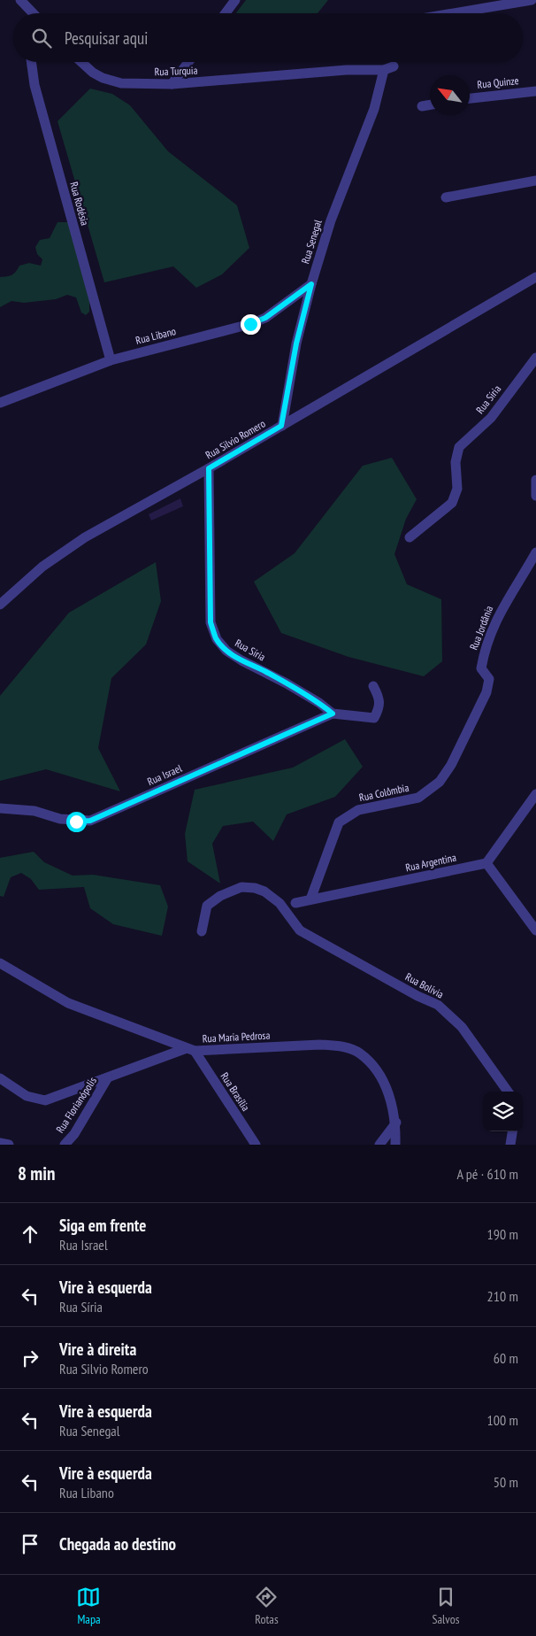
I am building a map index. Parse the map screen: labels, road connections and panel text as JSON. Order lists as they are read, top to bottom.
{
  "streets": {
    "street": [
      "Rua Turquia",
      "Rua Quinze",
      "Rua Rodésia",
      "Rua Senegal",
      "Rua Libano",
      "Rua Síria",
      "Rua Silvio Romero",
      "Rua Jordânia",
      "Rua Israel",
      "Rua Colômbia",
      "Rua Argentina",
      "Rua Bolívia",
      "Rua Maria Pedrosa",
      "Rua Brasília",
      "Rua Florianópolis"
    ]
  },
  "crossings": [
    ["Rua Turquia", "Rua Senegal"],
    ["Rua Rodésia", "Rua Libano"],
    ["Rua Senegal", "Rua Libano"],
    ["Rua Senegal", "Rua Silvio Romero"],
    ["Rua Síria", "Rua Silvio Romero"],
    ["Rua Síria", "Rua Israel"],
    ["Rua Jordânia", "Rua Colômbia"],
    ["Rua Colômbia", "Rua Argentina"],
    ["Rua Maria Pedrosa", "Rua Brasília"],
    ["Rua Maria Pedrosa", "Rua Florianópolis"]
  ],
  "north": "top left",
  "page": {
    "search": "Pesquisar aqui",
    "heading": ["8 min", "A pé · 610 m"],
    "list": [
      ["Siga em frente", "Rua Israel", "190 m"],
      ["Vire à esquerda", "Rua Síria", "210 m"],
      ["Vire à direita", "Rua Silvio Romero", "60 m"],
      ["Vire à esquerda", "Rua Senegal", "100 m"],
      ["Vire à esquerda", "Rua Libano", "50 m"],
      "Chegada ao destino"
    ],
    "nav": ["Mapa", "Rotas", "Salvos"]
  }
}
